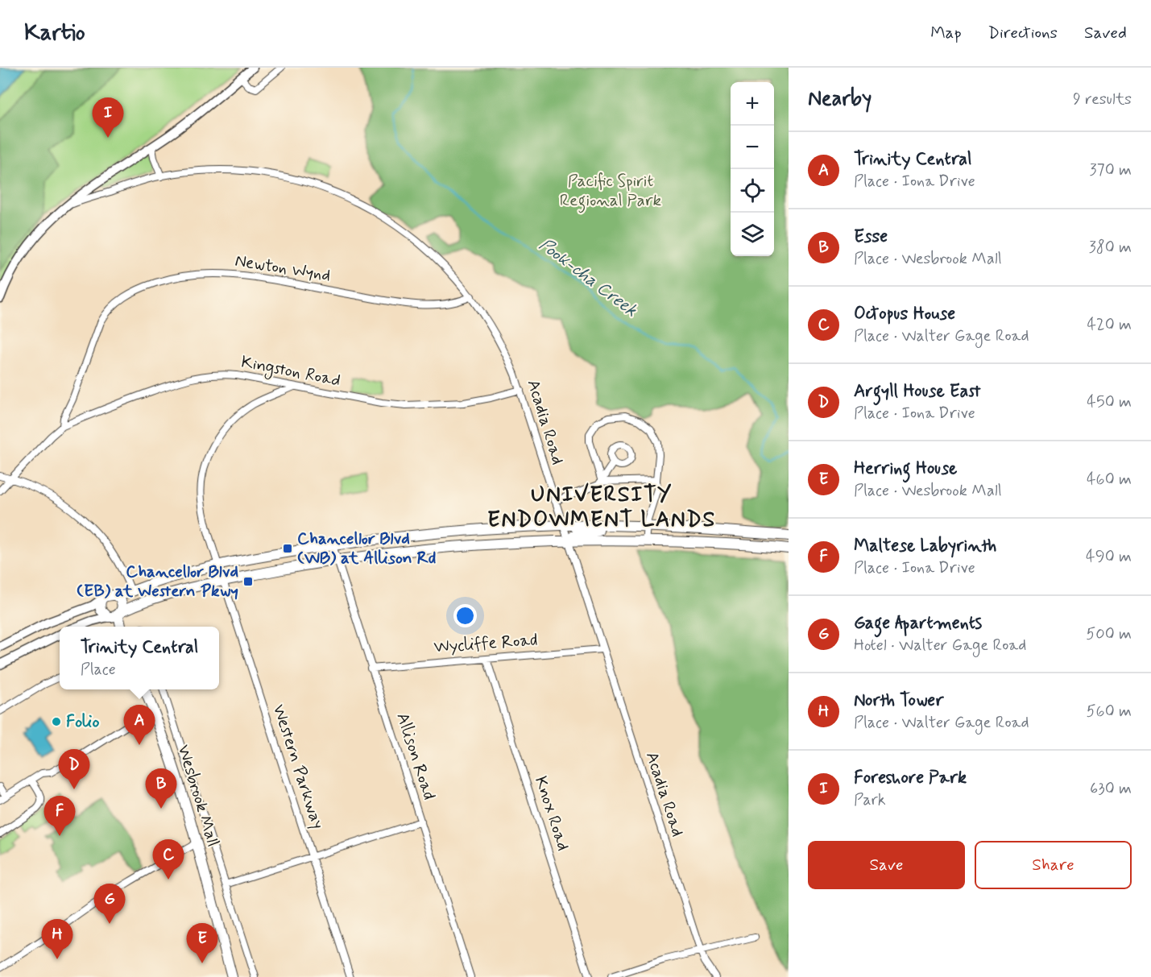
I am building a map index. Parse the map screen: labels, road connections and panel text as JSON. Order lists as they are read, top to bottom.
{
  "streets": {
    "main road": ["Wesbrook Mall"],
    "street": [
      "Newton Wynd",
      "Kingston Road",
      "Acadia Road",
      "Wycliffe Road",
      "Allison Road",
      "Western Parkway",
      "Knox Road"
    ]
  },
  "crossings": [
    ["Newton Wynd", "Kingston Road"],
    ["Newton Wynd", "Acadia Road"],
    ["Kingston Road", "Acadia Road"],
    ["Kingston Road", "Western Parkway"],
    ["Acadia Road", "Wycliffe Road"],
    ["Wycliffe Road", "Allison Road"],
    ["Wycliffe Road", "Knox Road"]
  ],
  "districts": ["UNIVERSITY ENDOWMENT LANDS"],
  "water": ["Pook-cha Creek"],
  "parks": ["Pacific Spirit Regional Park"],
  "places": {
    "transit": ["Chancellor Blvd (WB) at Allison Rd", "Chancellor Blvd (EB) at Western Pkwy"],
    "other": ["Folio"]
  },
  "page": {
    "header": "Kartio",
    "nav": ["Map", "Directions", "Saved"],
    "heading": ["Nearby", "9 results"],
    "map_buttons": ["+", "−"],
    "pins": [
      "I",
      "A",
      "D",
      "B",
      "F",
      "C",
      "G",
      "H",
      "E"
    ],
    "list": [
      {
        "mark": "A",
        "name": "Trinity Central",
        "note": "Place · Iona Drive",
        "value": "370 m"
      },
      {
        "mark": "B",
        "name": "Esse",
        "note": "Place · Wesbrook Mall",
        "value": "380 m"
      },
      {
        "mark": "C",
        "name": "Octopus House",
        "note": "Place · Walter Gage Road",
        "value": "420 m"
      },
      {
        "mark": "D",
        "name": "Argyll House East",
        "note": "Place · Iona Drive",
        "value": "450 m"
      },
      {
        "mark": "E",
        "name": "Herring House",
        "note": "Place · Wesbrook Mall",
        "value": "460 m"
      },
      {
        "mark": "F",
        "name": "Maltese Labyrinth",
        "note": "Place · Iona Drive",
        "value": "490 m"
      },
      {
        "mark": "G",
        "name": "Gage Apartments",
        "note": "Hotel · Walter Gage Road",
        "value": "500 m"
      },
      {
        "mark": "H",
        "name": "North Tower",
        "note": "Place · Walter Gage Road",
        "value": "560 m"
      },
      {
        "mark": "I",
        "name": "Foreshore Park",
        "note": "Park",
        "value": "630 m"
      }
    ],
    "popup": ["Trinity Central", "Place"],
    "buttons": ["Save", "Share"]
  }
}
